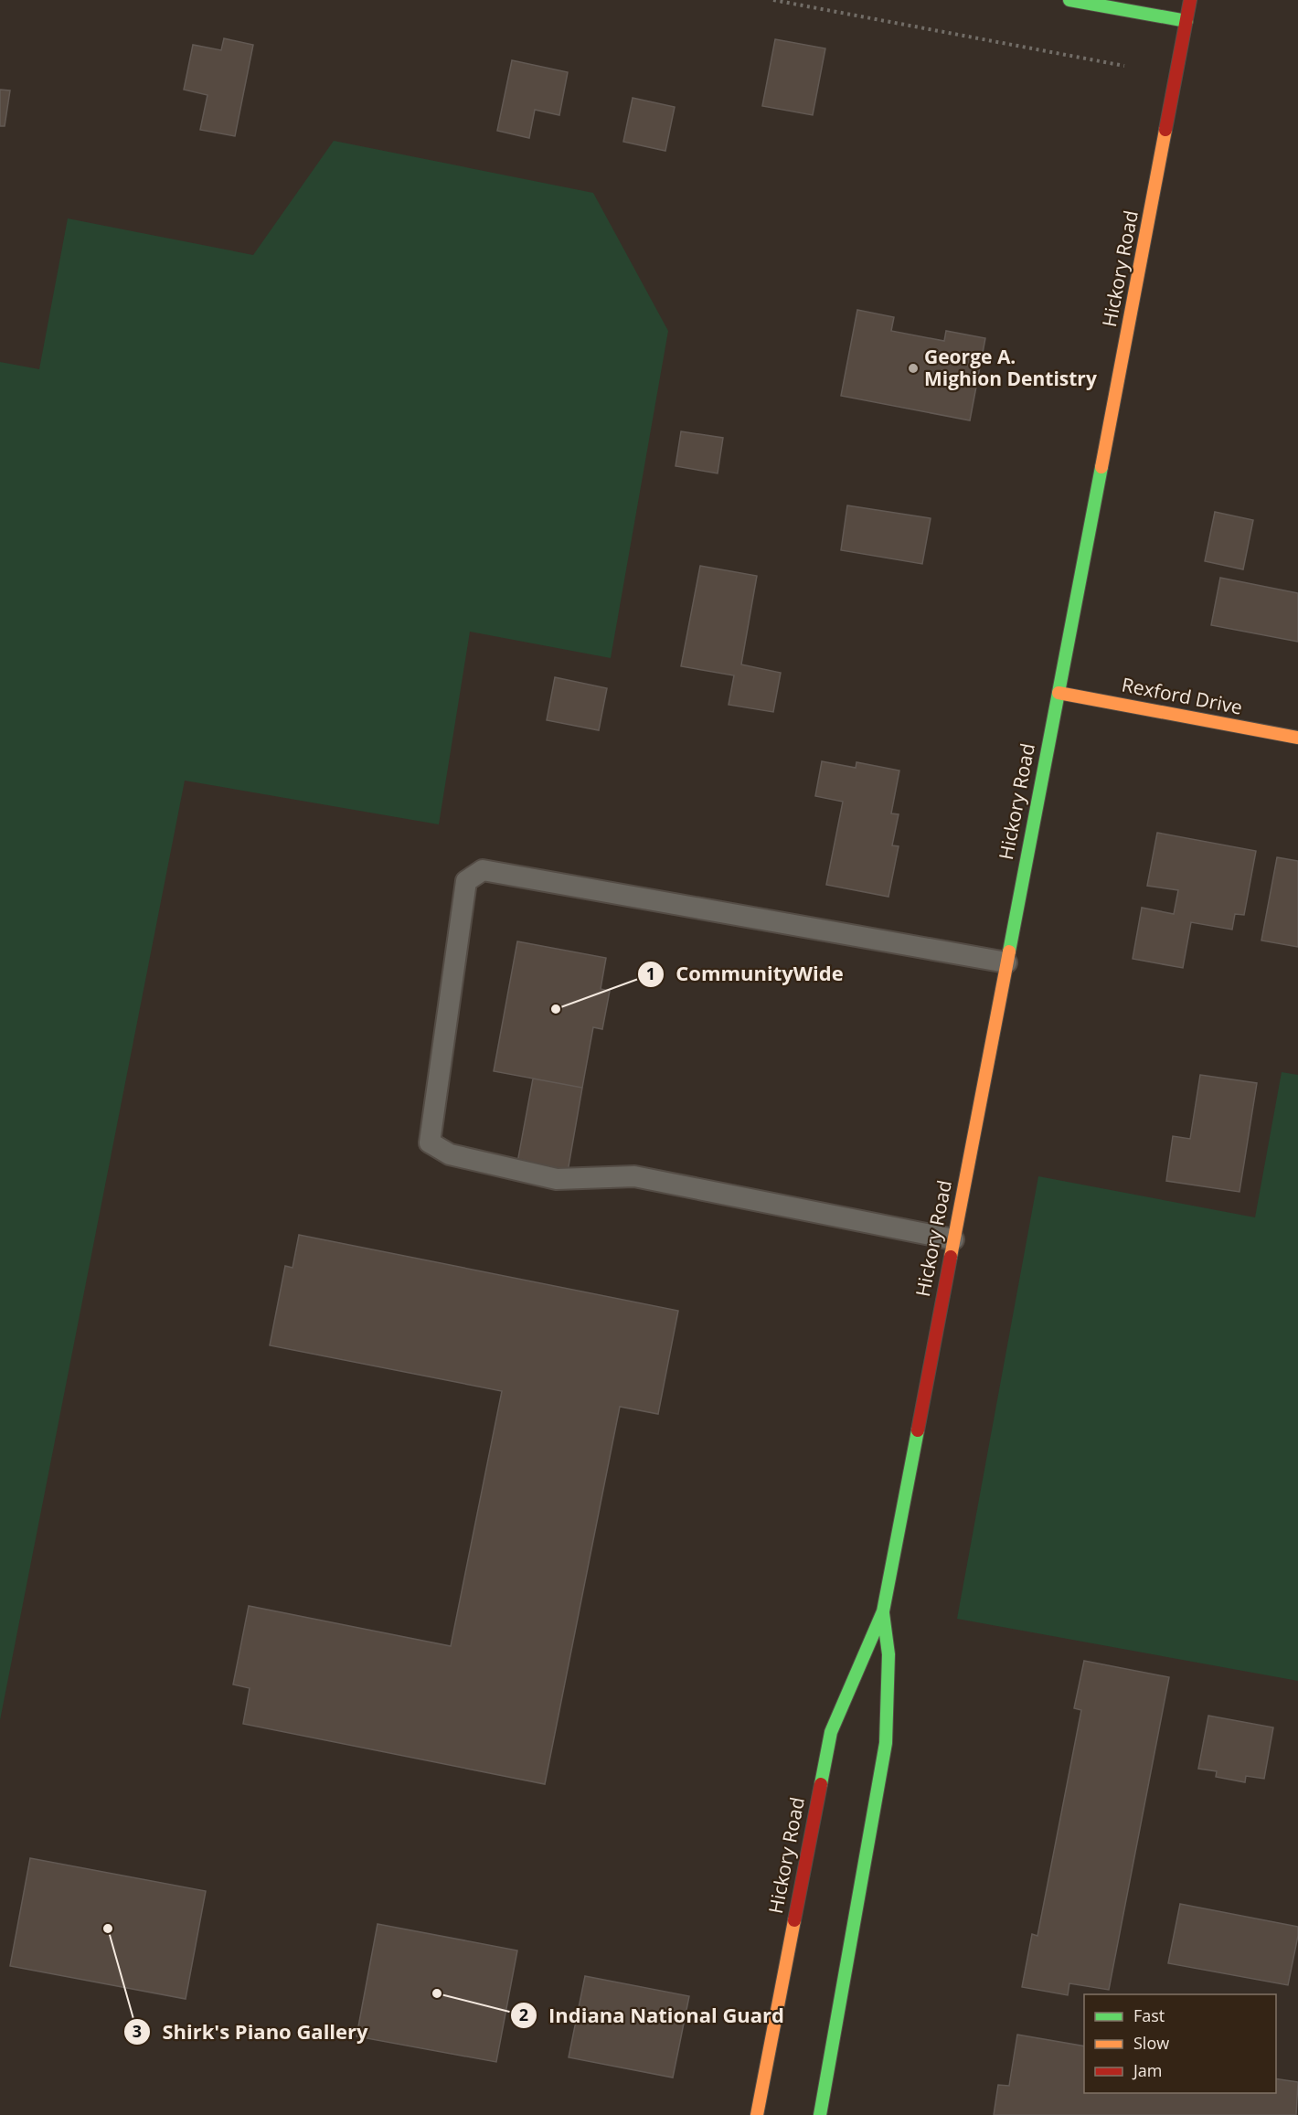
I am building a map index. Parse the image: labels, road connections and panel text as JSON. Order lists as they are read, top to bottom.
{
  "streets": {
    "street": ["Hickory Road", "Rexford Drive"]
  },
  "crossings": [
    ["Hickory Road", "Rexford Drive"]
  ],
  "places": [
    "George A. Mighion Dentistry",
    "CommunityWide",
    "Shirk's Piano Gallery",
    "Indiana National Guard"
  ],
  "legend": ["Fast", "Slow", "Jam"]
}
